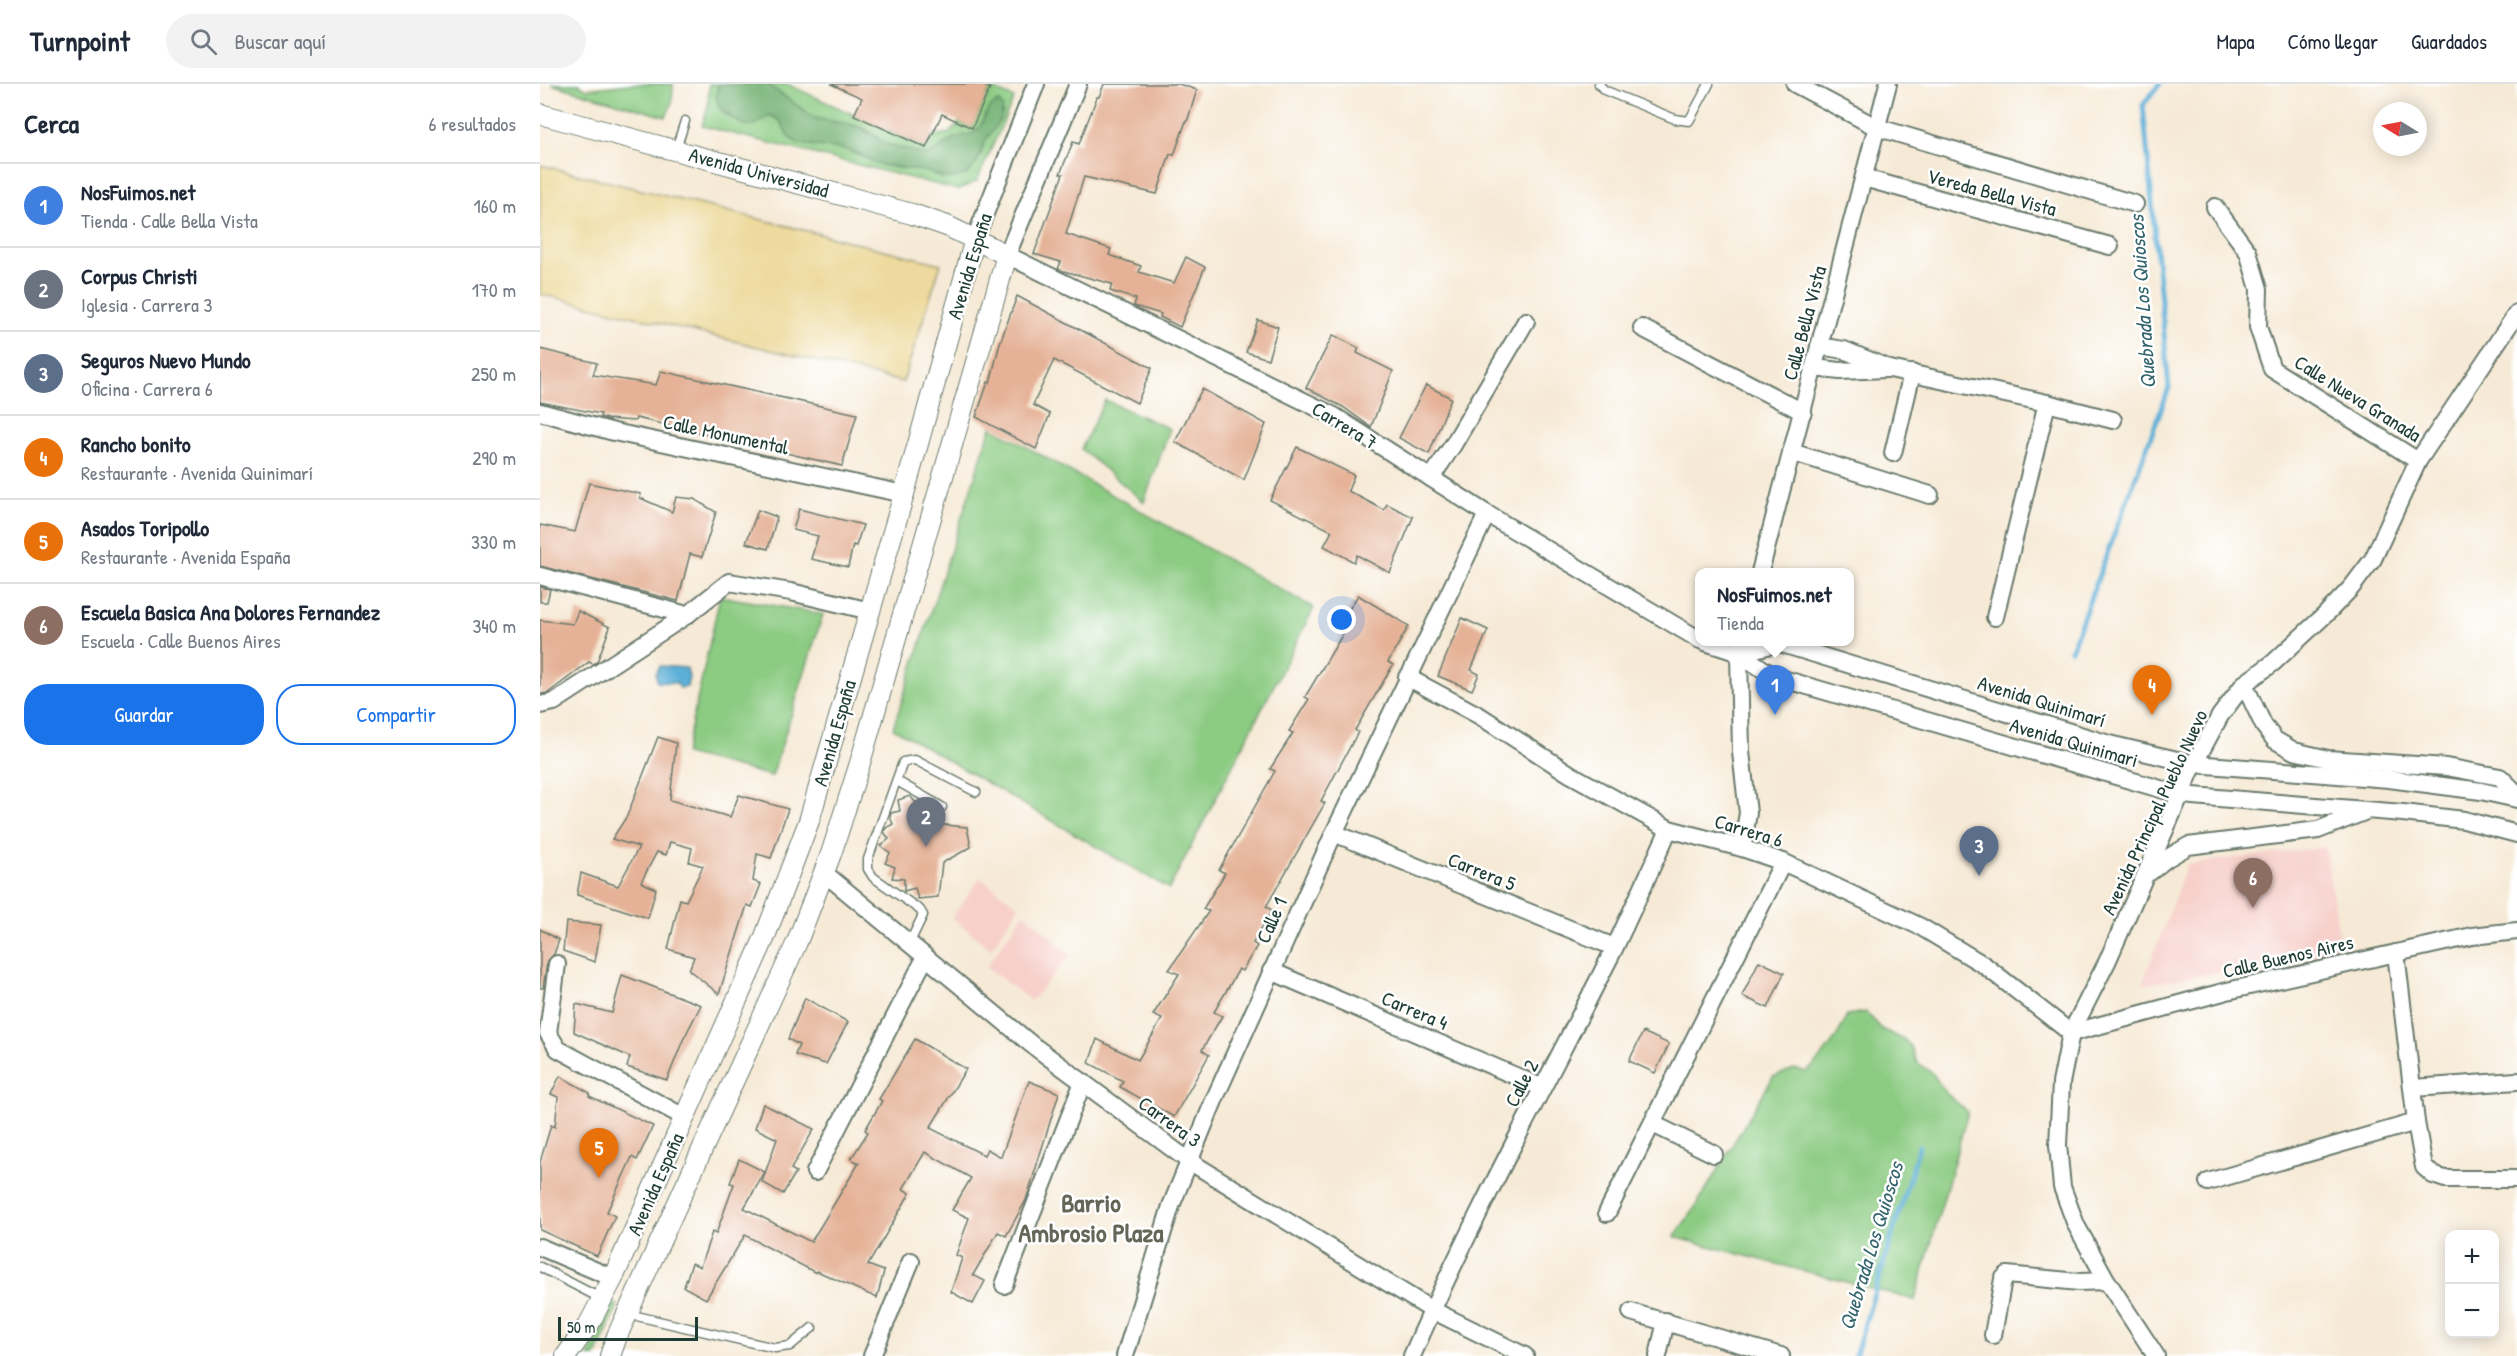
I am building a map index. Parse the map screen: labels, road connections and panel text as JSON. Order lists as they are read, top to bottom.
{
  "streets": {
    "street": [
      "Avenida Universidad",
      "Vereda Bella Vista",
      "Avenida España",
      "Calle Bella Vista",
      "Calle Nueva Granada",
      "Carrera 7",
      "Calle Monumental",
      "Avenida Quinimarí",
      "Avenida Quinimari",
      "Avenida Principal Pueblo Nuevo",
      "Carrera 6",
      "Carrera 5",
      "Calle 1",
      "Calle Buenos Aires",
      "Carrera 4",
      "Calle 2",
      "Carrera 3"
    ]
  },
  "crossings": [
    ["Avenida Universidad", "Avenida España"],
    ["Avenida Universidad", "Carrera 7"],
    ["Vereda Bella Vista", "Calle Bella Vista"],
    ["Avenida España", "Carrera 7"],
    ["Avenida España", "Calle Monumental"],
    ["Avenida España", "Carrera 3"],
    ["Calle Nueva Granada", "Avenida Principal Pueblo Nuevo"],
    ["Carrera 7", "Calle 1"],
    ["Avenida Quinimarí", "Avenida Principal Pueblo Nuevo"],
    ["Avenida Quinimari", "Avenida Principal Pueblo Nuevo"],
    ["Avenida Principal Pueblo Nuevo", "Carrera 6"],
    ["Avenida Principal Pueblo Nuevo", "Calle Buenos Aires"],
    ["Carrera 6", "Calle 1"],
    ["Carrera 6", "Calle Buenos Aires"],
    ["Carrera 6", "Calle 2"],
    ["Carrera 5", "Calle 1"],
    ["Carrera 5", "Calle 2"],
    ["Calle 1", "Carrera 4"],
    ["Calle 1", "Carrera 3"],
    ["Carrera 4", "Calle 2"],
    ["Calle 2", "Carrera 3"]
  ],
  "districts": ["Barrio Ambrosio Plaza"],
  "water": ["Quebrada Los Quioscos"],
  "scale_bar": "50 m",
  "north": "left",
  "page": {
    "header": "Turnpoint",
    "search": "Buscar aquí",
    "nav": ["Mapa", "Cómo llegar", "Guardados"],
    "heading": ["Cerca", "6 resultados"],
    "list": [
      {
        "mark": "1",
        "name": "NosFuimos.net",
        "note": "Tienda · Calle Bella Vista",
        "value": "160 m"
      },
      {
        "mark": "2",
        "name": "Corpus Christi",
        "note": "Iglesia · Carrera 3",
        "value": "170 m"
      },
      {
        "mark": "3",
        "name": "Seguros Nuevo Mundo",
        "note": "Oficina · Carrera 6",
        "value": "250 m"
      },
      {
        "mark": "4",
        "name": "Rancho bonito",
        "note": "Restaurante · Avenida Quinimarí",
        "value": "290 m"
      },
      {
        "mark": "5",
        "name": "Asados Toripollo",
        "note": "Restaurante · Avenida España",
        "value": "330 m"
      },
      {
        "mark": "6",
        "name": "Escuela Basica Ana Dolores Fernandez",
        "note": "Escuela · Calle Buenos Aires",
        "value": "340 m"
      }
    ],
    "popup": ["NosFuimos.net", "Tienda"],
    "pins": [
      "1",
      "4",
      "2",
      "3",
      "6",
      "5"
    ],
    "buttons": ["Guardar", "Compartir"],
    "map_buttons": ["+", "−"],
    "scale": "50 m"
  }
}
